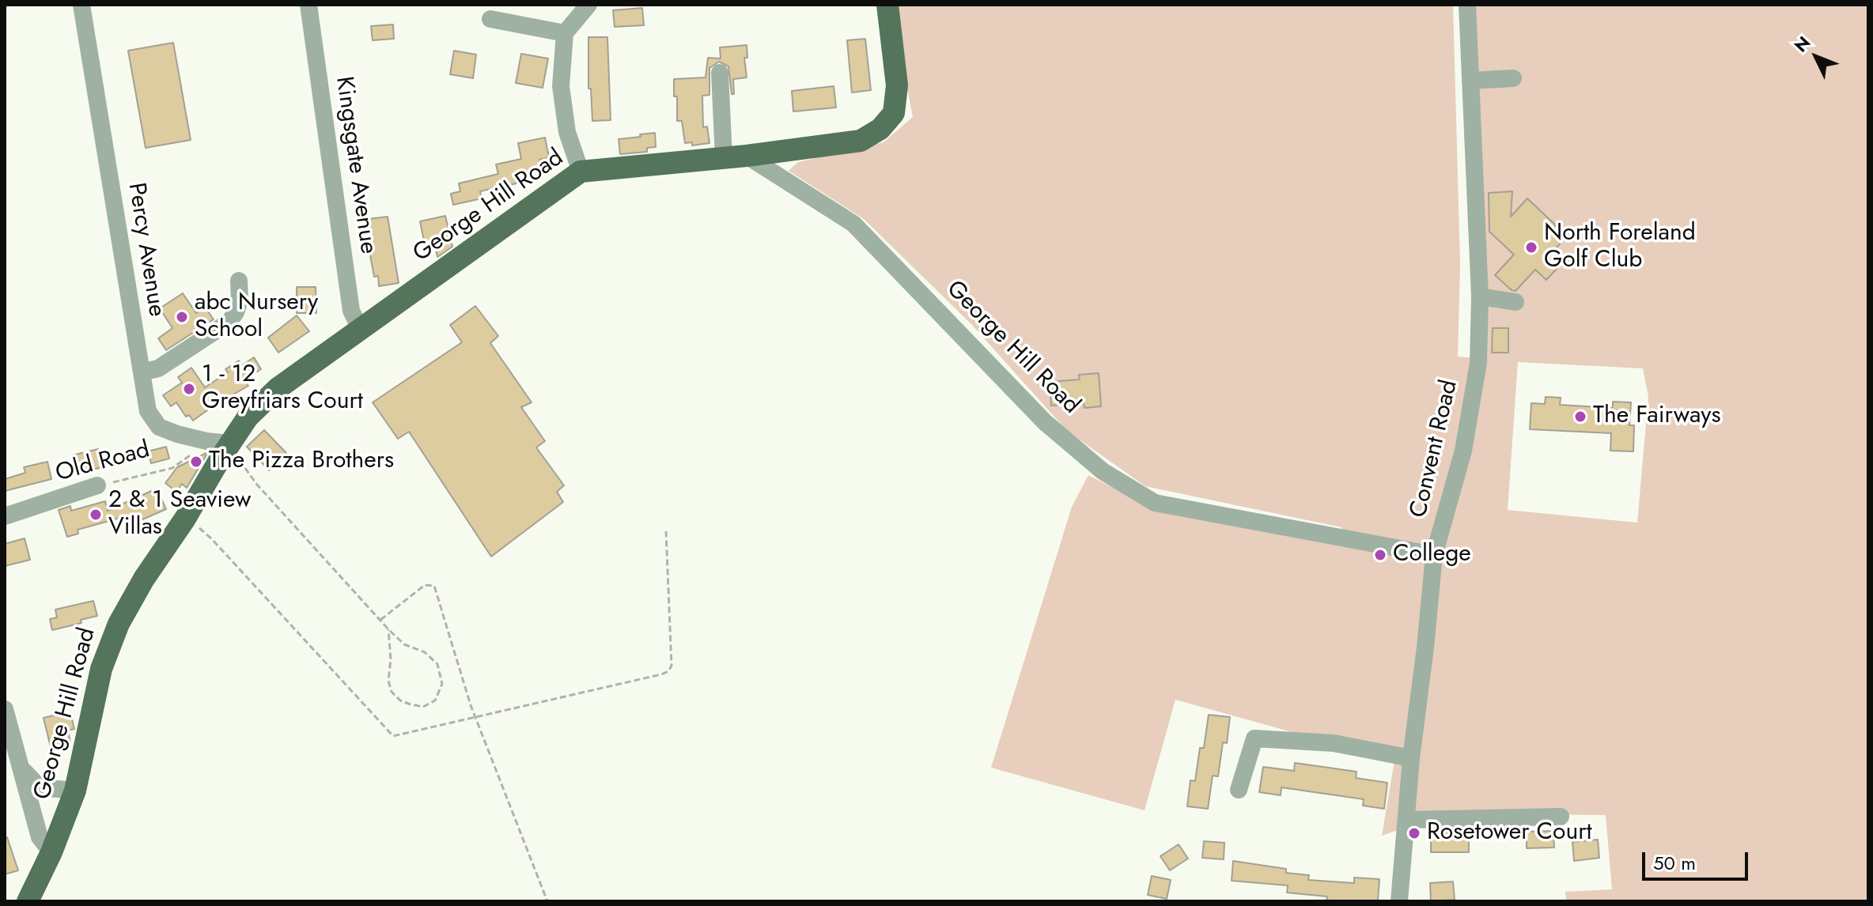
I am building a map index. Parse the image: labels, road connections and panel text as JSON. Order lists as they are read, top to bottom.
{
  "streets": {
    "main road": ["George Hill Road"],
    "street": [
      "Kingsgate Avenue",
      "Percy Avenue",
      "Convent Road",
      "Old Road"
    ]
  },
  "crossings": [
    ["Kingsgate Avenue", "George Hill Road"],
    ["George Hill Road", "Percy Avenue"],
    ["George Hill Road", "Convent Road"],
    ["George Hill Road", "Old Road"],
    ["Percy Avenue", "Old Road"]
  ],
  "places": [
    "North Foreland Golf Club",
    "abc Nursery School",
    "1 - 12 Greyfriars Court",
    "The Fairways",
    "The Pizza Brothers",
    "2 & 1 Seaview Villas",
    "College",
    "Rosetower Court"
  ],
  "scale_bar": "50 m",
  "north": "top left"
}
